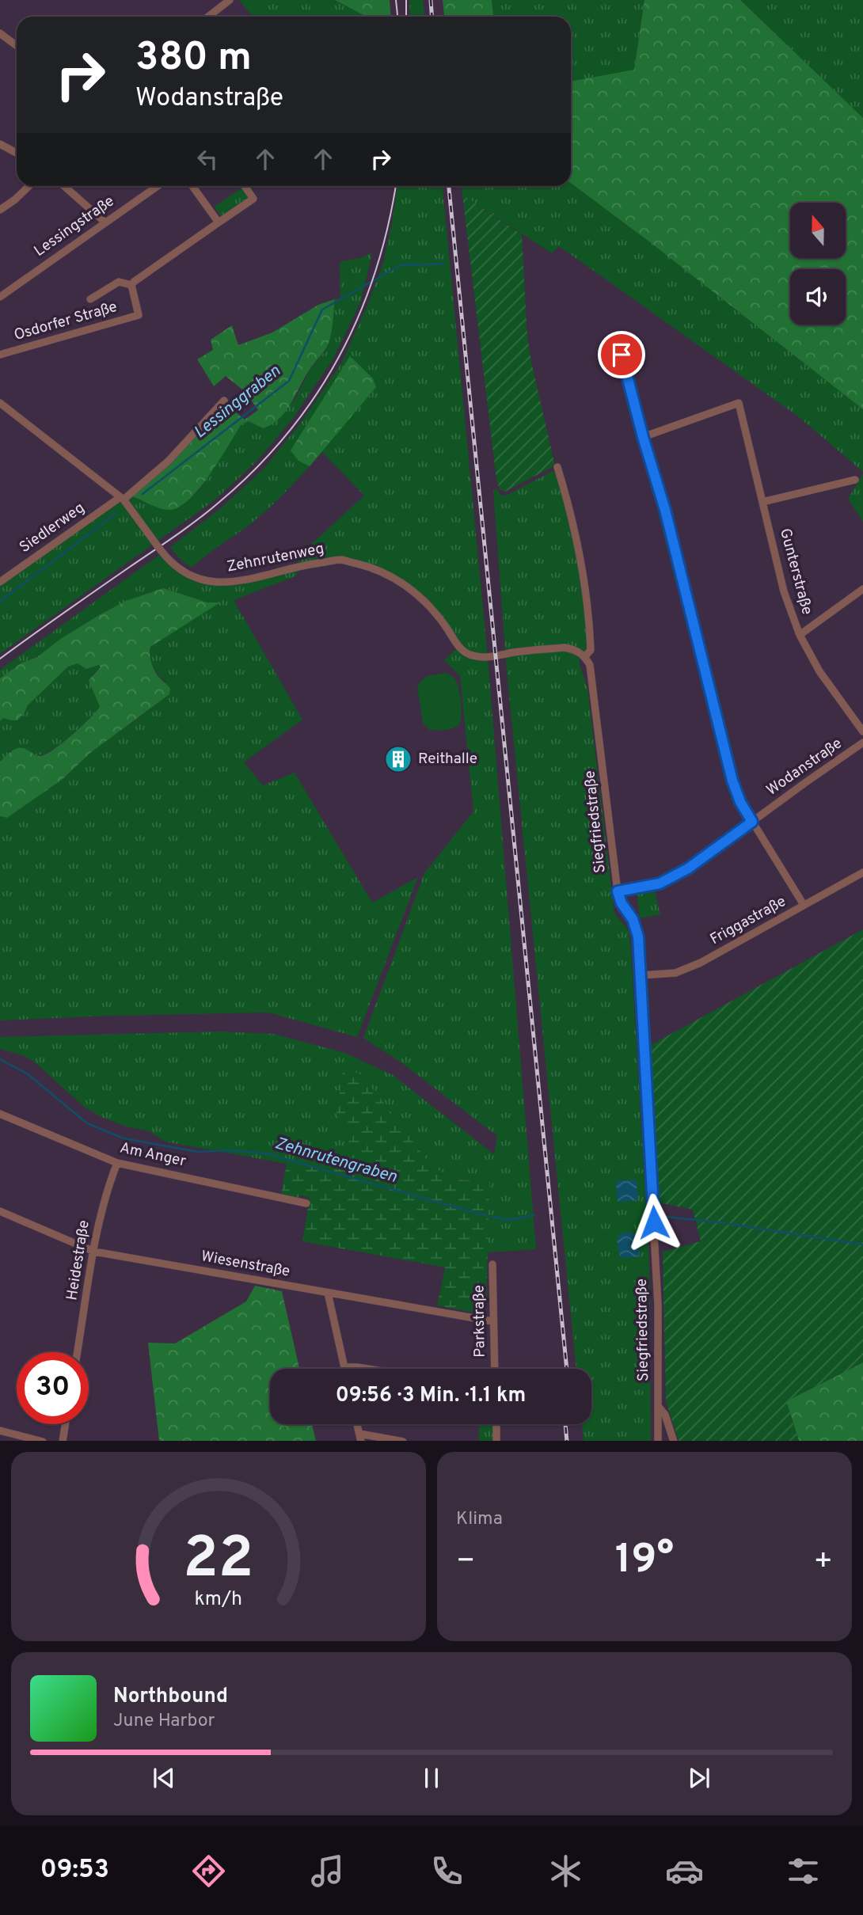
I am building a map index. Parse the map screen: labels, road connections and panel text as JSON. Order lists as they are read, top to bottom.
{
  "streets": {
    "street": [
      "Lessingstraße",
      "Osdorfer Straße",
      "Siedlerweg",
      "Zehnrutenweg",
      "Gunterstraße",
      "Wodanstraße",
      "Siegfriedstraße",
      "Friggastraße",
      "Am Anger",
      "Heidestraße",
      "Wiesenstraße",
      "Parkstraße"
    ]
  },
  "crossings": [
    ["Siedlerweg", "Zehnrutenweg"],
    ["Zehnrutenweg", "Siegfriedstraße"],
    ["Wodanstraße", "Siegfriedstraße"],
    ["Siegfriedstraße", "Friggastraße"],
    ["Am Anger", "Heidestraße"],
    ["Heidestraße", "Wiesenstraße"],
    ["Wiesenstraße", "Parkstraße"]
  ],
  "water": ["Lessinggraben", "Zehnrutengraben"],
  "places": {
    "building": ["Reithalle"]
  },
  "north": "top",
  "page": {
    "turn": ["380 m", "Wodanstraße"],
    "limit": "30",
    "trip": "09:56 · 3 Min. · 1.1 km",
    "tile": "Klima",
    "heat": ["−", "19°", "+"],
    "song": ["Northbound", "June Harbor"],
    "tabs": "09:53",
    "gauge": ["22", "km/h"]
  }
}
